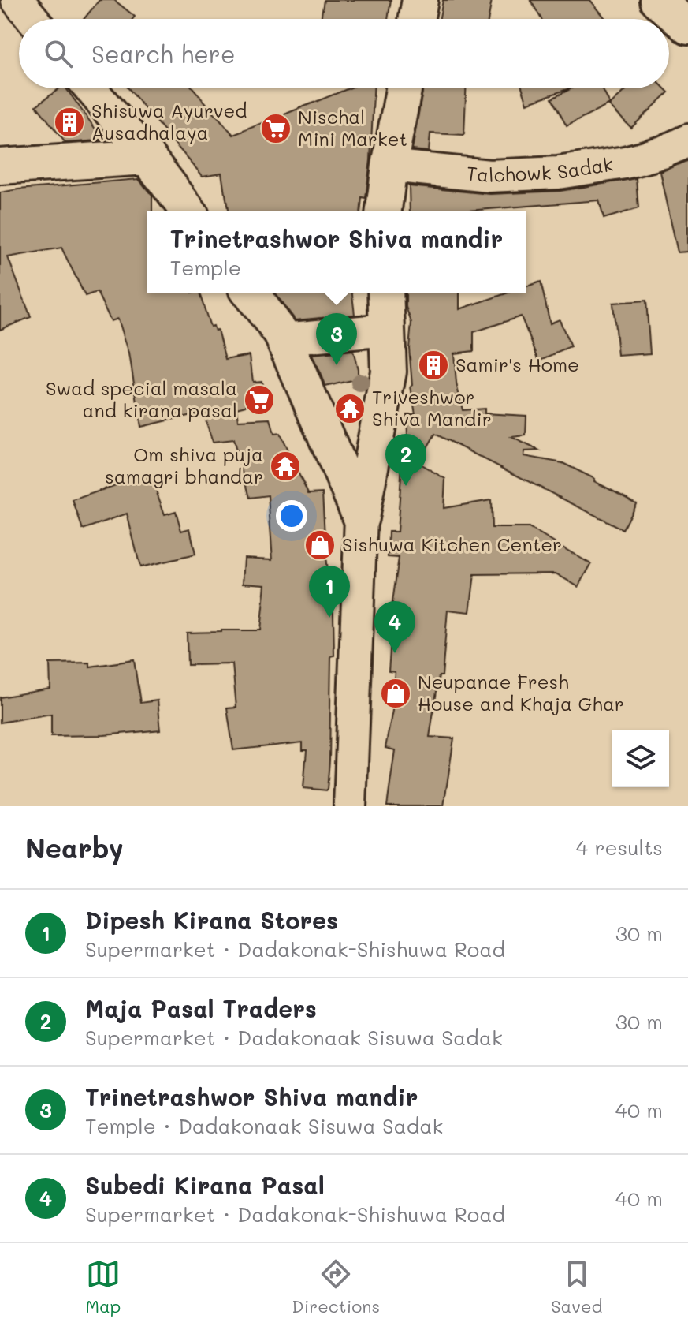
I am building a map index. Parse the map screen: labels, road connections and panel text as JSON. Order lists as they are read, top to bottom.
{
  "streets": {
    "street": ["Talchowk Sadak"]
  },
  "places": {
    "building": ["Shisuwa Ayurved Ausadhalaya", "Samir's Home"],
    "supermarket": ["Nischal Mini Market", "Swad special masala and kirana pasal"],
    "temple": ["Triveshwor Shiva Mandir", "Om shiva puja samagri bhandar"],
    "shop": ["Sishuwa Kitchen Center", "Neupanae Fresh House and Khaja Ghar"]
  },
  "page": {
    "search": "Search here",
    "popup": ["Trinetrashwor Shiva mandir", "Temple"],
    "pins": [
      "3",
      "2",
      "1",
      "4"
    ],
    "heading": ["Nearby", "4 results"],
    "list": [
      {
        "mark": "1",
        "name": "Dipesh Kirana Stores",
        "note": "Supermarket · Dadakonak-Shishuwa Road",
        "value": "30 m"
      },
      {
        "mark": "2",
        "name": "Maja Pasal Traders",
        "note": "Supermarket · Dadakonaak Sisuwa Sadak",
        "value": "30 m"
      },
      {
        "mark": "3",
        "name": "Trinetrashwor Shiva mandir",
        "note": "Temple · Dadakonaak Sisuwa Sadak",
        "value": "40 m"
      },
      {
        "mark": "4",
        "name": "Subedi Kirana Pasal",
        "note": "Supermarket · Dadakonak-Shishuwa Road",
        "value": "40 m"
      }
    ],
    "nav": ["Map", "Directions", "Saved"]
  }
}
